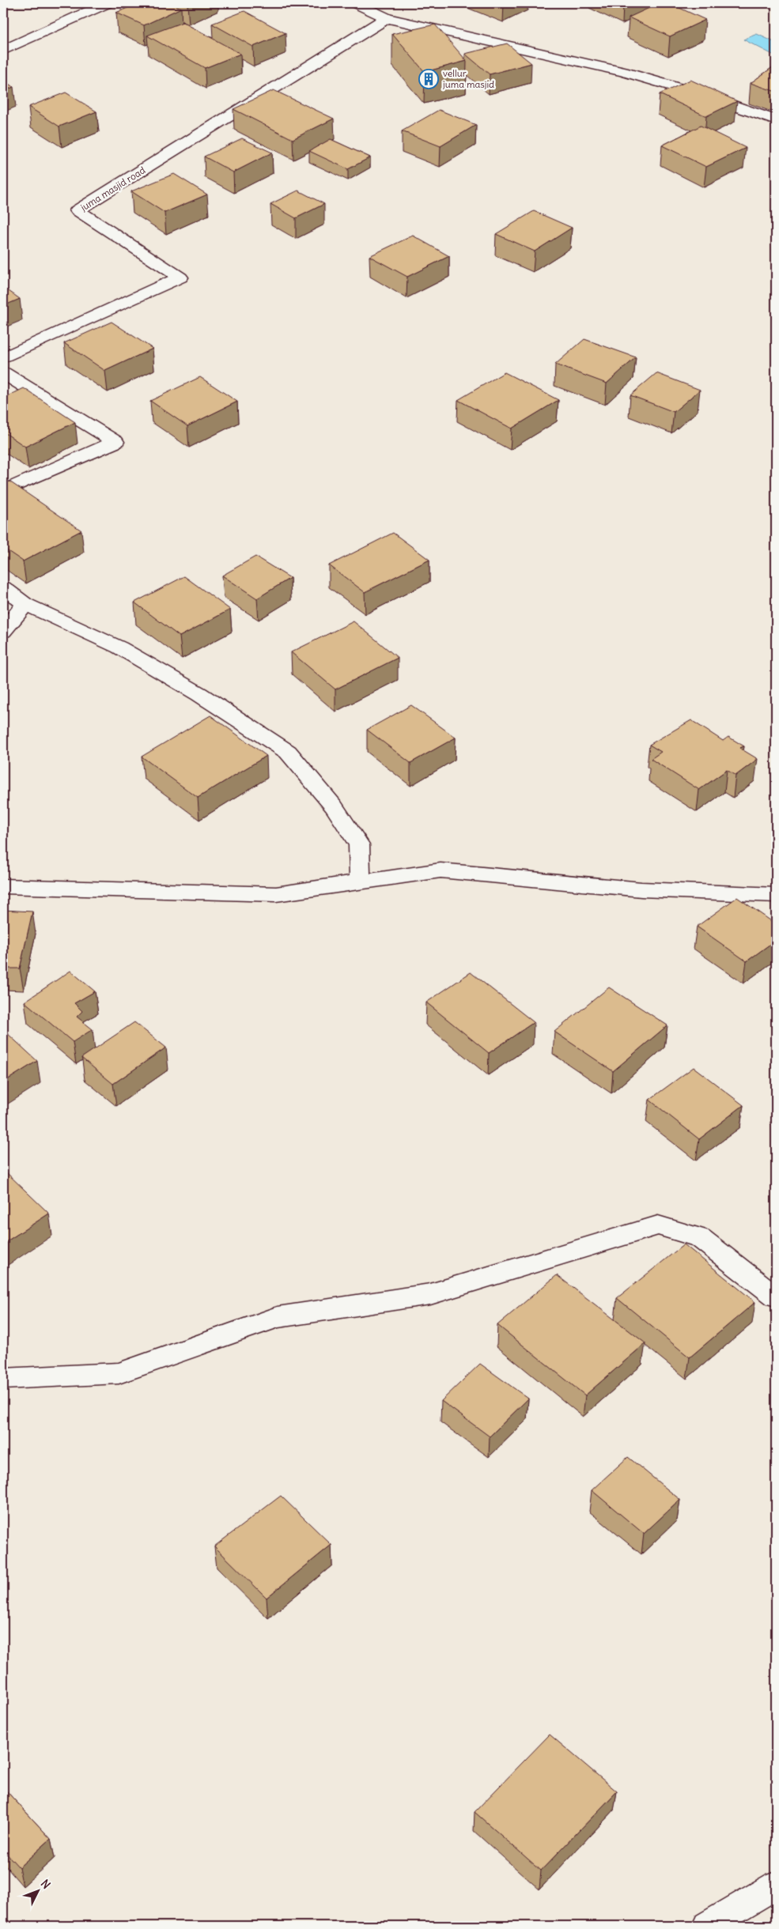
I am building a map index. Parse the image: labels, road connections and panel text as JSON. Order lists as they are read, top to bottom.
{
  "streets": {
    "street": ["juma masjid road"]
  },
  "places": {
    "building": ["vellur juma masjid"]
  },
  "north": "top right"
}
